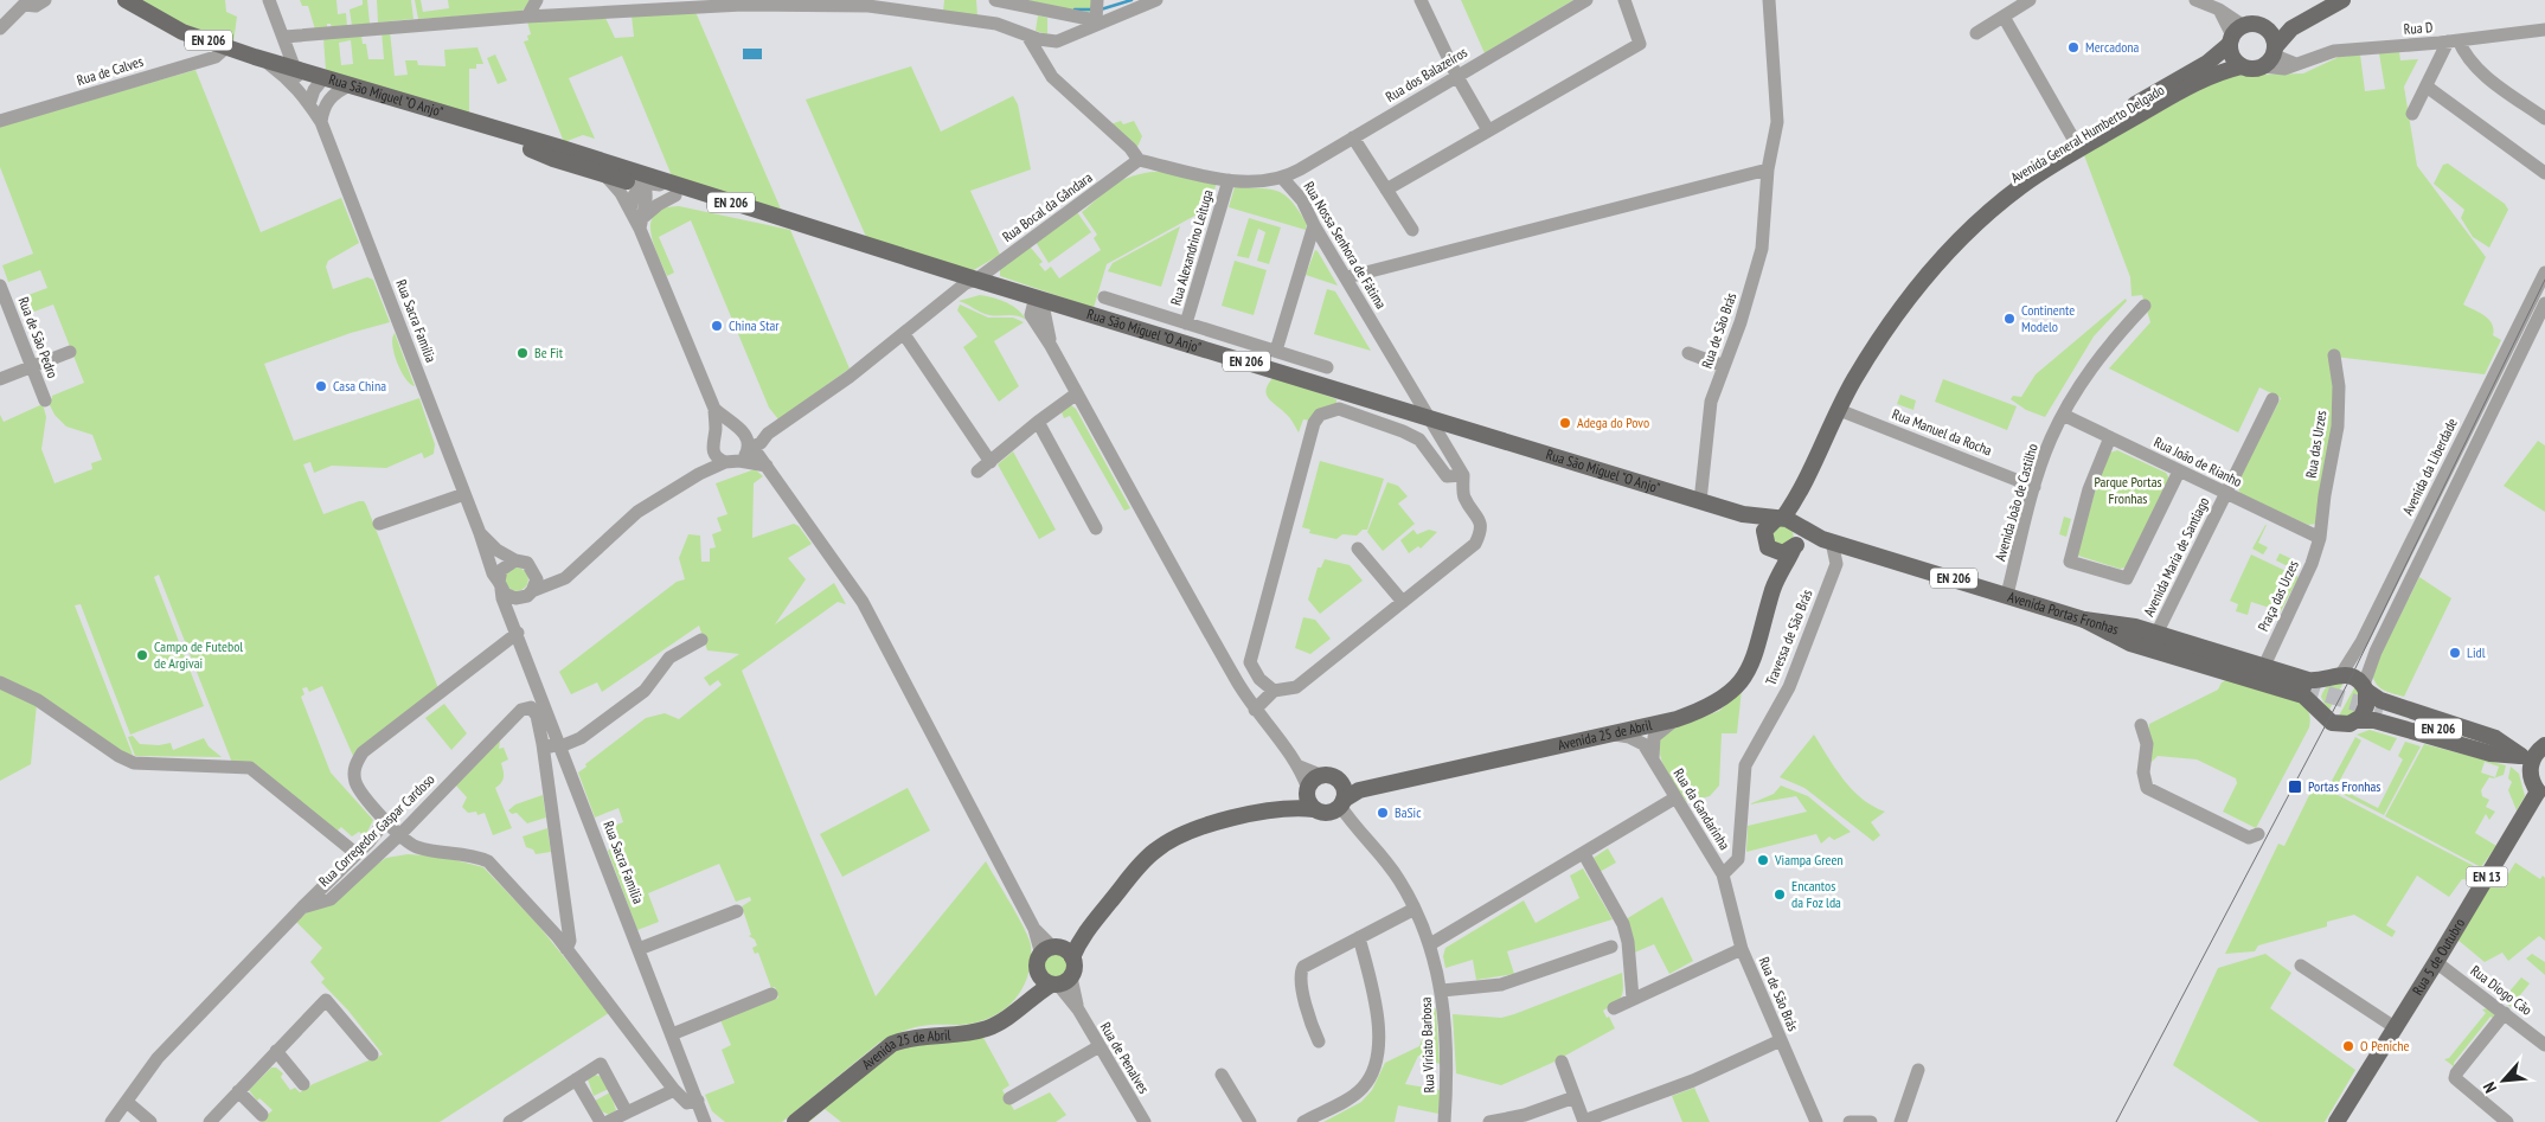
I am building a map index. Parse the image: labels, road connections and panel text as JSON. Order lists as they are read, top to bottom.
{
  "streets": {
    "main road": [
      "EN 206",
      "Rua São Miguel \"O Anjo\"",
      "Avenida General Humberto Delgado",
      "Avenida Portas Fronhas",
      "Avenida 25 de Abril",
      "EN 13",
      "Rua 5 de Outubro"
    ],
    "street": [
      "Rua D",
      "Rua de Calves",
      "Rua dos Balazeiros",
      "Rua Bocal da Gândara",
      "Rua Nossa Senhora de Fátima",
      "Rua Alexandrino Leituga",
      "Rua Sacra Família",
      "Rua de São Brás",
      "Rua de São Pedro",
      "Rua Manuel da Rocha",
      "Rua das Urzes",
      "Rua João de Rianho",
      "Avenida da Liberdade",
      "Avenida João de Castilho",
      "Avenida Maria de Santiago",
      "Praça das Urzes",
      "Travessa de São Brás",
      "Rua da Gandarinha",
      "Rua Corregedor Gaspar Cardoso",
      "Rua Diogo Cão",
      "Rua Viriato Barbosa",
      "Rua de Penalves"
    ]
  },
  "crossings": [
    ["Rua D", "Avenida General Humberto Delgado"],
    ["EN 206", "Rua de Calves"],
    ["EN 206", "Rua São Miguel \"O Anjo\""],
    ["EN 206", "Avenida General Humberto Delgado"],
    ["EN 206", "Avenida Portas Fronhas"],
    ["EN 206", "Avenida 25 de Abril"],
    ["EN 206", "Rua 5 de Outubro"],
    ["Rua dos Balazeiros", "Rua Nossa Senhora de Fátima"],
    ["Rua São Miguel \"O Anjo\"", "Rua Bocal da Gândara"],
    ["Rua São Miguel \"O Anjo\"", "Rua Nossa Senhora de Fátima"],
    ["Rua São Miguel \"O Anjo\"", "Rua de São Brás"],
    ["Rua São Miguel \"O Anjo\"", "Avenida Portas Fronhas"],
    ["Avenida General Humberto Delgado", "Rua Manuel da Rocha"],
    ["Avenida General Humberto Delgado", "Avenida Portas Fronhas"],
    ["Avenida General Humberto Delgado", "Avenida 25 de Abril"],
    ["Rua Bocal da Gândara", "Rua Nossa Senhora de Fátima"],
    ["Rua Nossa Senhora de Fátima", "Rua Alexandrino Leituga"],
    ["Rua de São Brás", "Avenida Portas Fronhas"],
    ["Rua de São Brás", "Travessa de São Brás"],
    ["Rua de São Brás", "Rua da Gandarinha"],
    ["Rua Manuel da Rocha", "Avenida João de Castilho"],
    ["Rua das Urzes", "Rua João de Rianho"],
    ["Rua das Urzes", "Praça das Urzes"],
    ["Rua João de Rianho", "Avenida João de Castilho"],
    ["Rua João de Rianho", "Avenida Maria de Santiago"],
    ["Rua João de Rianho", "Praça das Urzes"],
    ["Avenida João de Castilho", "Avenida Portas Fronhas"],
    ["Avenida Portas Fronhas", "Travessa de São Brás"],
    ["Avenida Portas Fronhas", "Avenida 25 de Abril"],
    ["Travessa de São Brás", "Rua da Gandarinha"],
    ["Avenida 25 de Abril", "Rua da Gandarinha"],
    ["Avenida 25 de Abril", "Rua Viriato Barbosa"],
    ["Avenida 25 de Abril", "Rua de Penalves"],
    ["Rua 5 de Outubro", "Rua Diogo Cão"]
  ],
  "parks": ["Parque Portas Fronhas"],
  "places": {
    "other": [
      "Mercadona",
      "Continente Modelo",
      "China Star",
      "Be Fit",
      "Casa China",
      "Adega do Povo",
      "Lidl",
      "Campo de Futebol de Argivai",
      "BaSic",
      "Viampa Green",
      "Encantos da Foz lda",
      "O Peniche"
    ],
    "transit": ["Portas Fronhas"]
  },
  "north": "bottom left"
}
